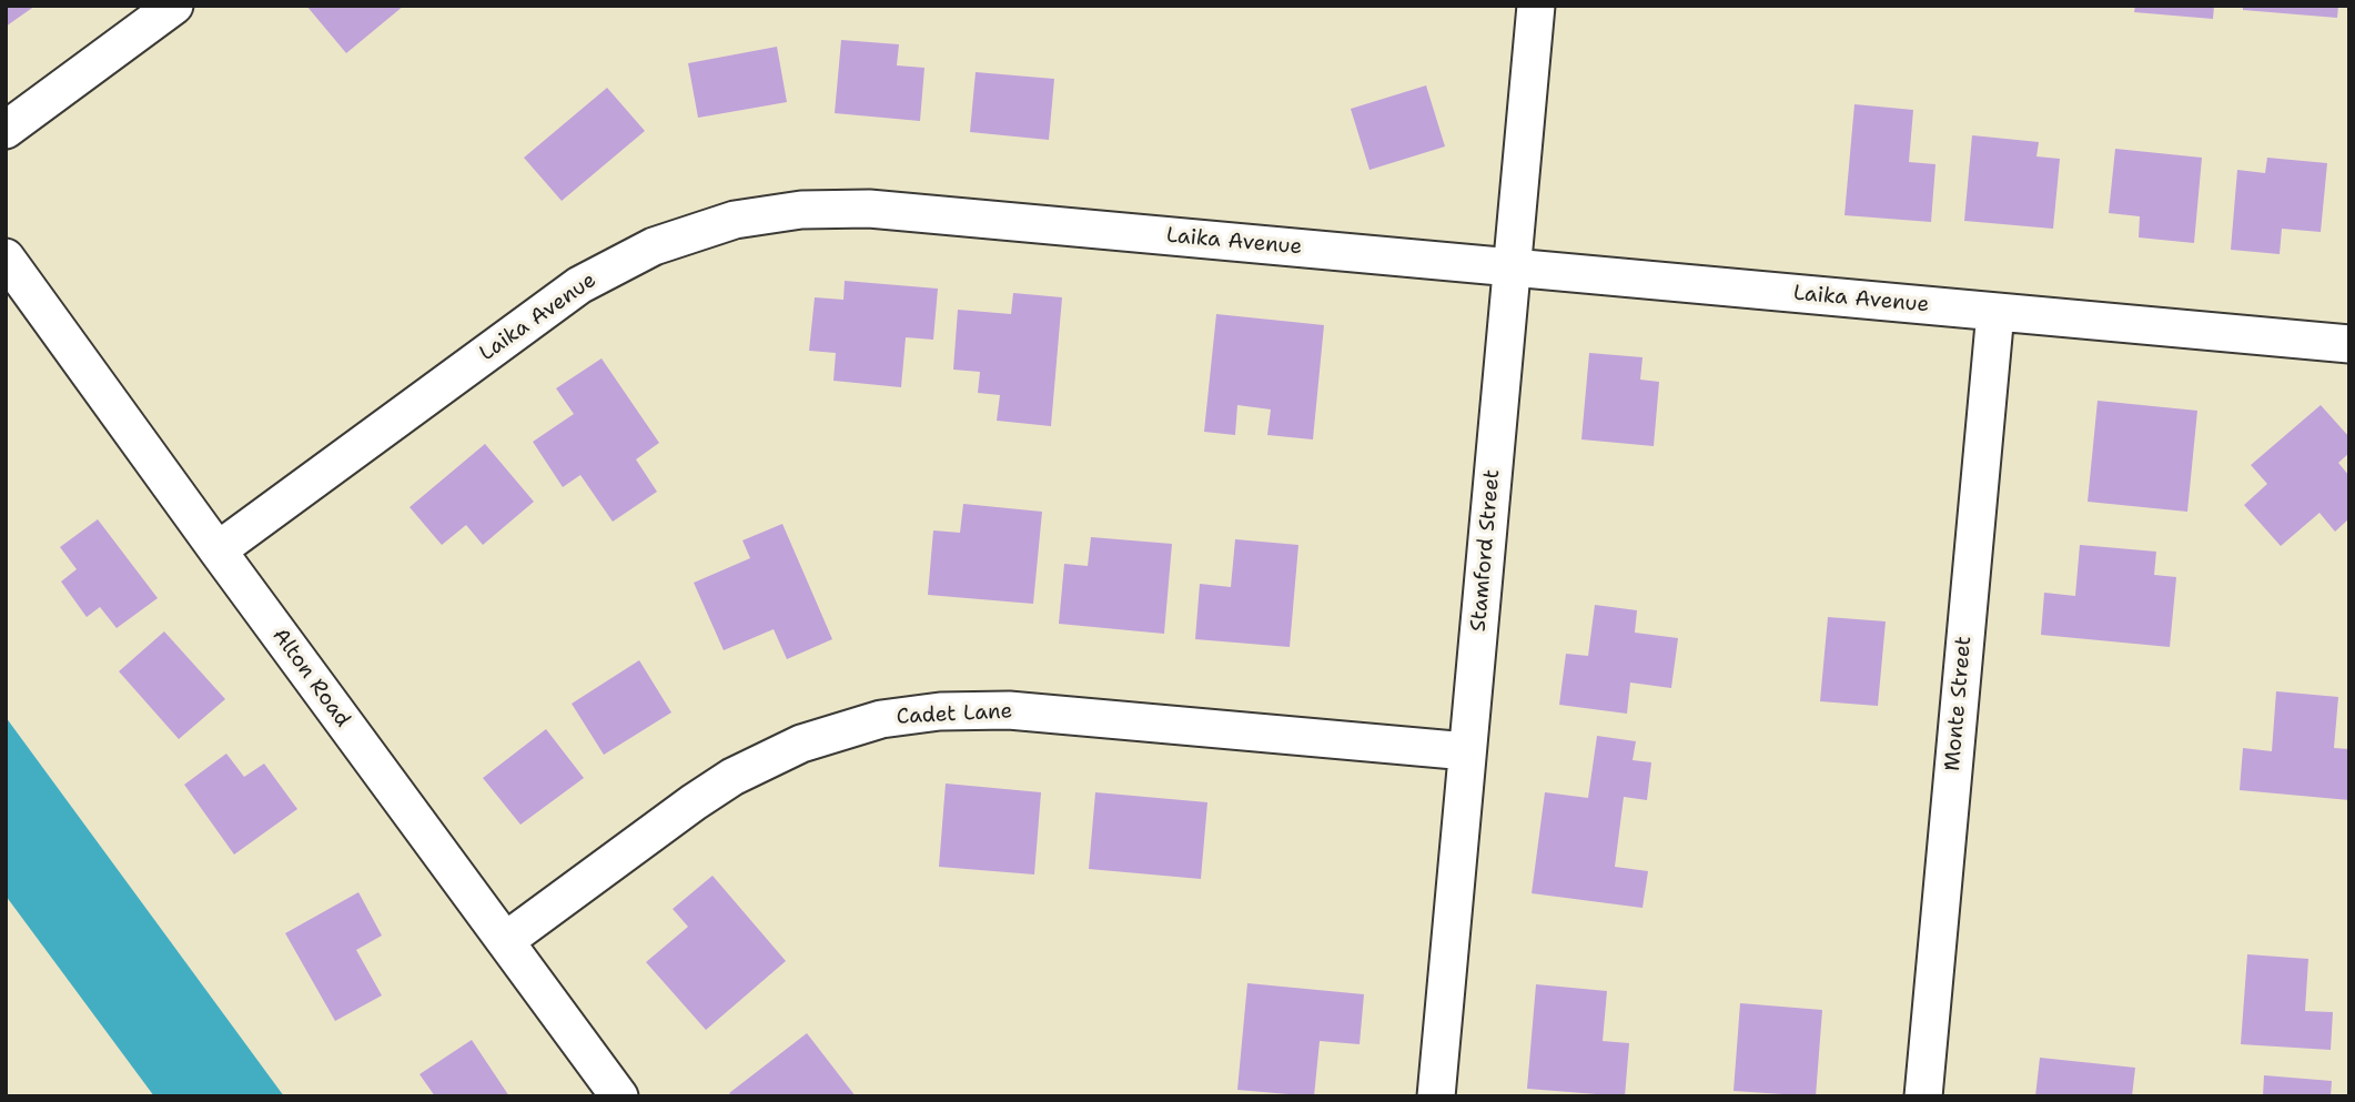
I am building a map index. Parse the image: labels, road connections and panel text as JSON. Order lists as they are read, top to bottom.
{
  "streets": {
    "street": [
      "Laika Avenue",
      "Stamford Street",
      "Alton Road",
      "Monte Street",
      "Cadet Lane"
    ]
  },
  "crossings": [
    ["Laika Avenue", "Stamford Street"],
    ["Laika Avenue", "Alton Road"],
    ["Laika Avenue", "Monte Street"],
    ["Stamford Street", "Cadet Lane"],
    ["Alton Road", "Cadet Lane"]
  ]
}
